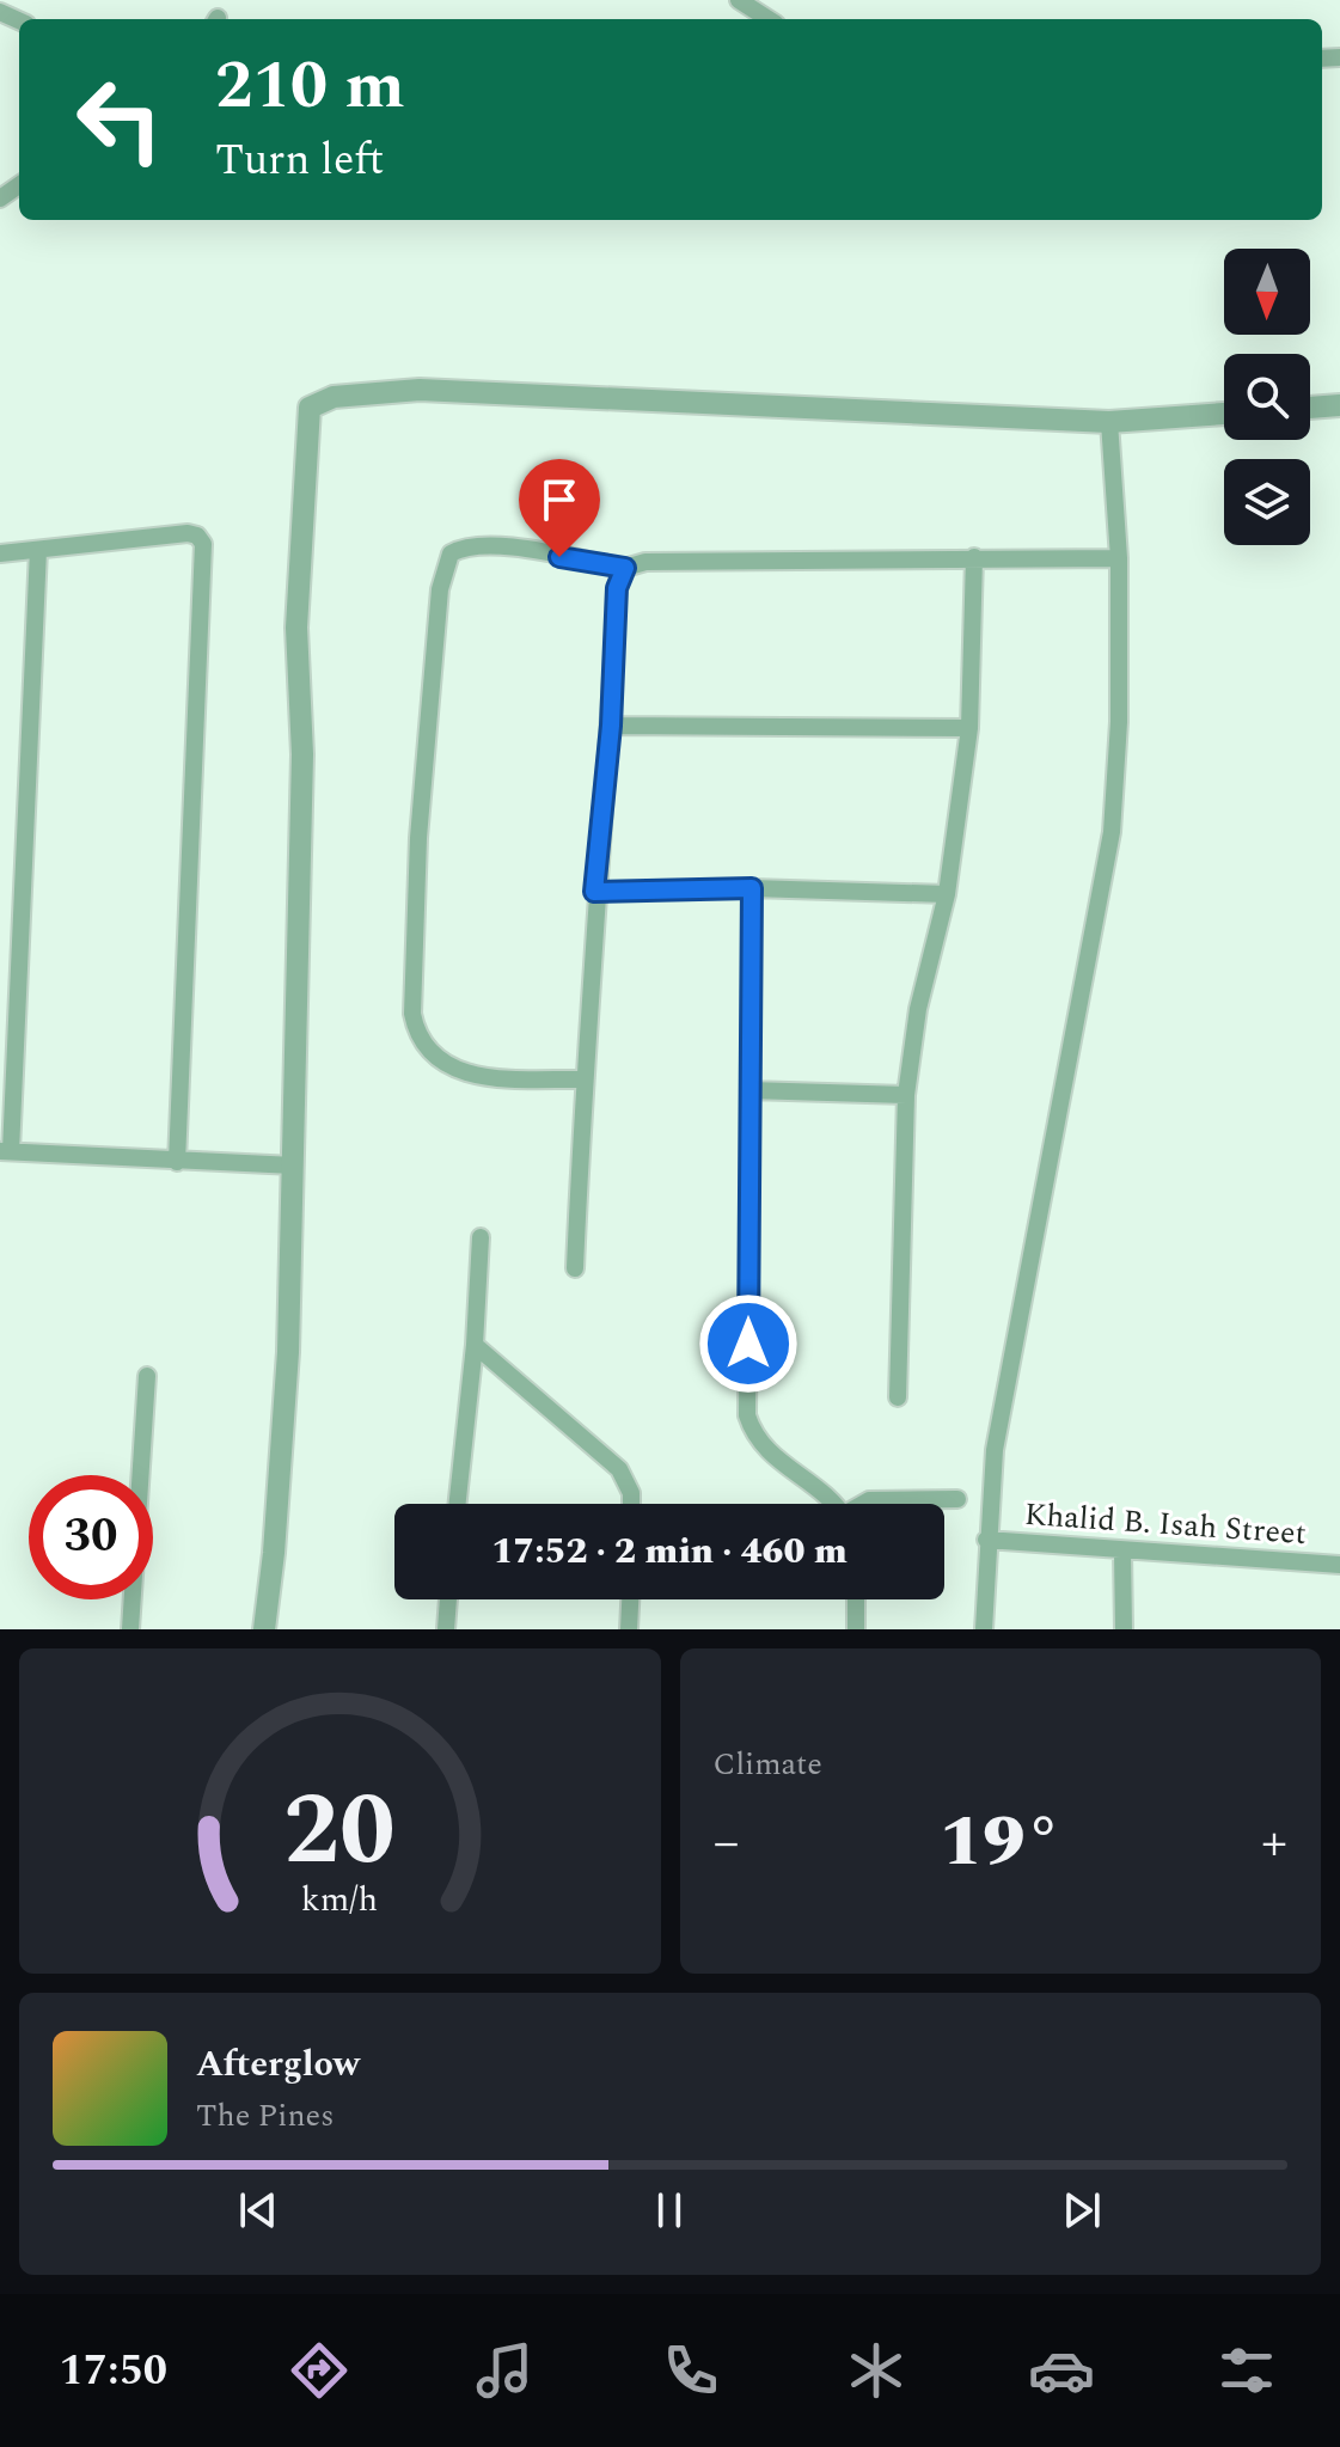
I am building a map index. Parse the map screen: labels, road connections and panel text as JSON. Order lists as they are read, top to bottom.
{
  "streets": {
    "street": ["Khalid B. Isah Street"]
  },
  "north": "bottom",
  "page": {
    "turn": ["210 m", "Turn left"],
    "limit": "30",
    "trip": "17:52 · 2 min · 460 m",
    "tile": "Climate",
    "heat": ["−", "19°", "+"],
    "song": ["Afterglow", "The Pines"],
    "tabs": "17:50",
    "gauge": ["20", "km/h"]
  }
}
